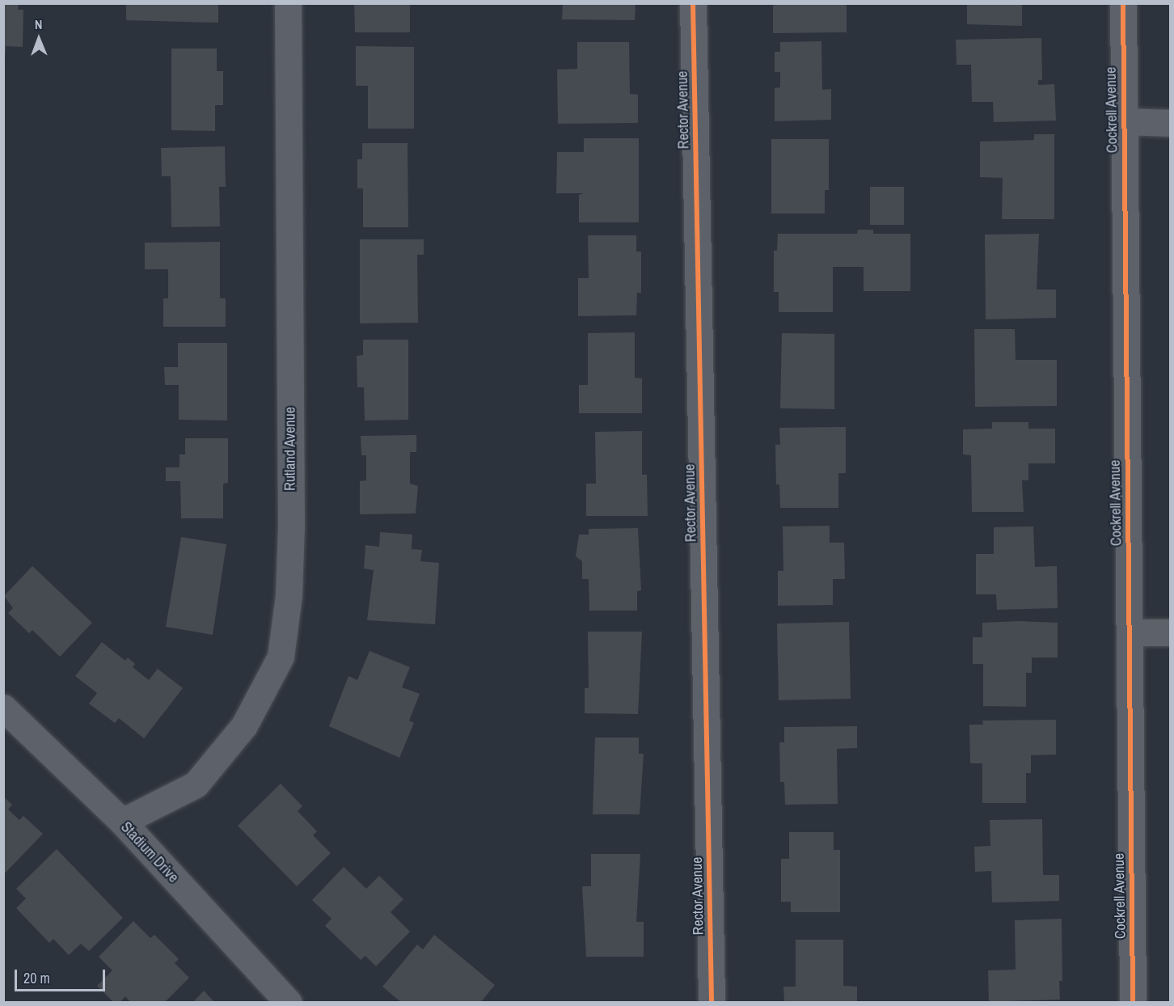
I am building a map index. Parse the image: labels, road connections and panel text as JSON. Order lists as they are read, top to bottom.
{
  "streets": {
    "street": [
      "Rector Avenue",
      "Cockrell Avenue",
      "Rutland Avenue",
      "Stadium Drive"
    ]
  },
  "crossings": [
    ["Rutland Avenue", "Stadium Drive"]
  ],
  "scale_bar": "20 m",
  "north": "top"
}
